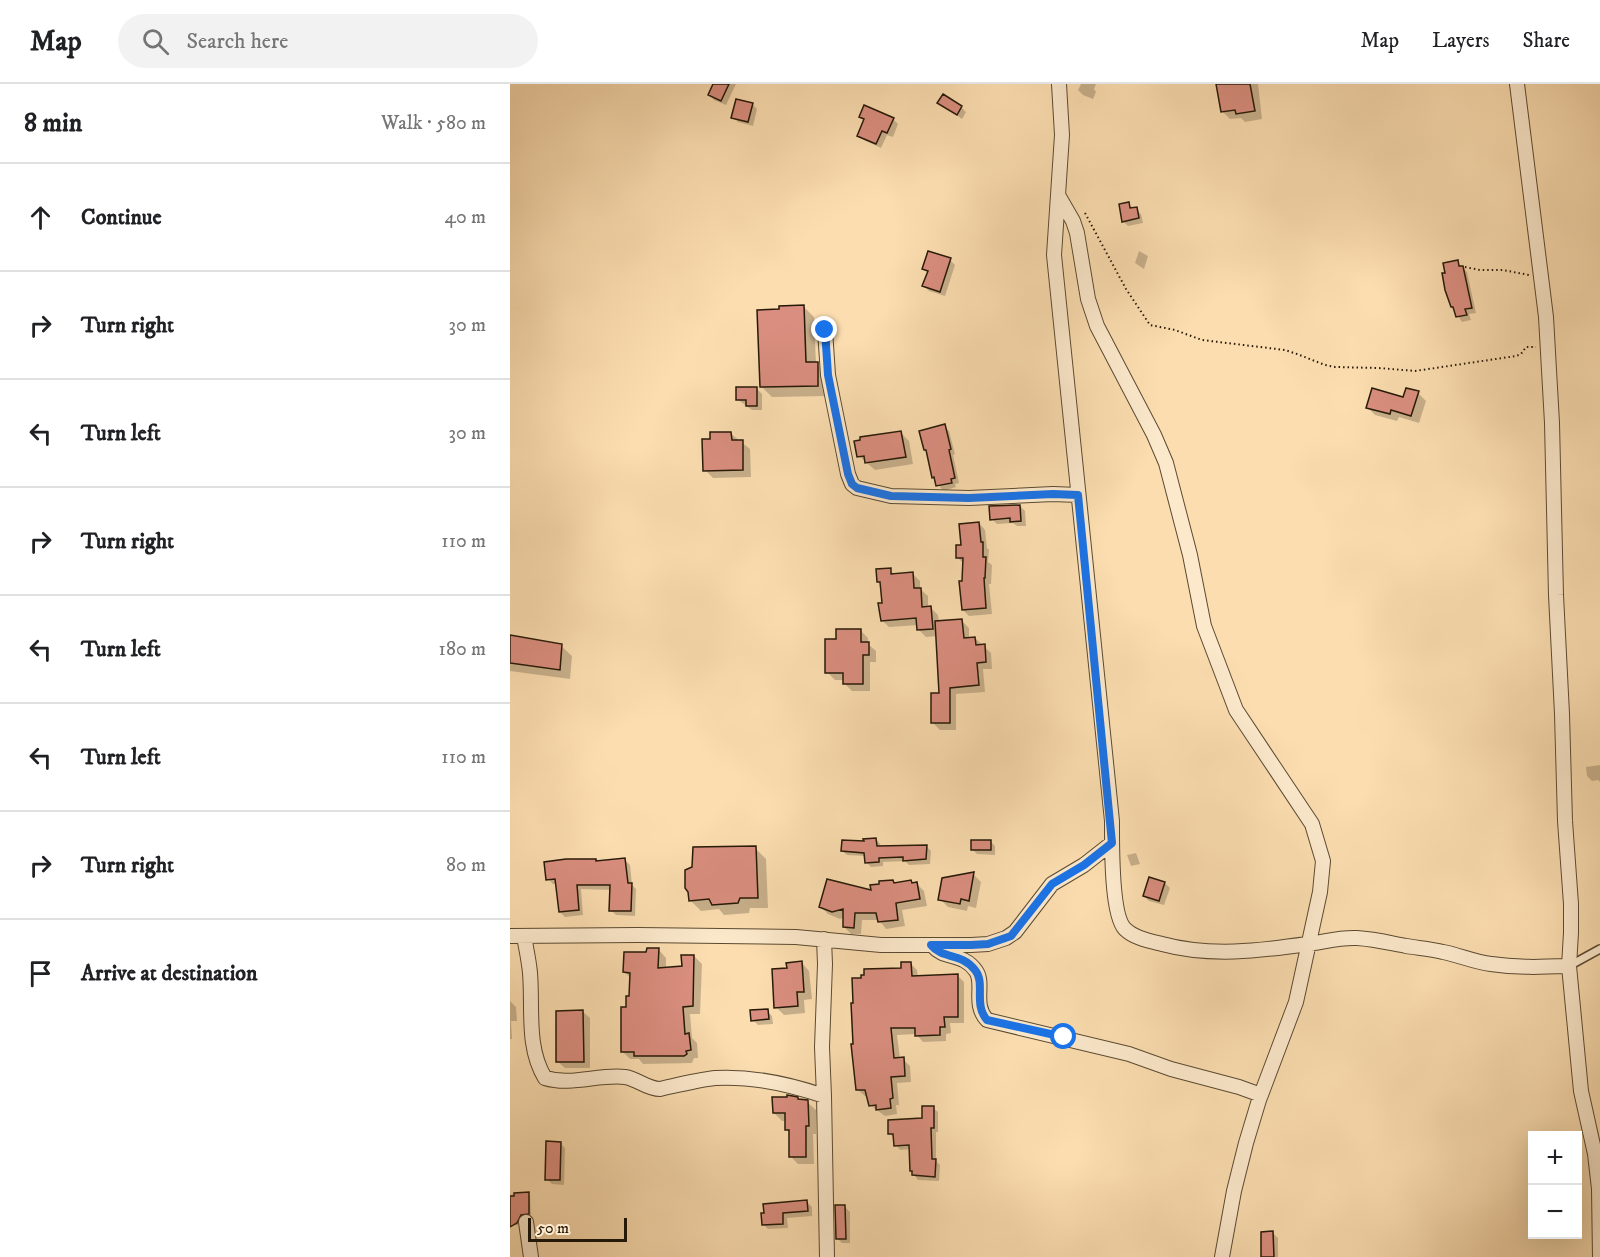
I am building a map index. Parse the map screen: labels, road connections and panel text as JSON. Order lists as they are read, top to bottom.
{
  "scale_bar": "50 m",
  "page": {
    "header": "Map",
    "search": "Search here",
    "nav": ["Map", "Layers", "Share"],
    "heading": ["8 min", "Walk · 580 m"],
    "list": [
      ["Continue", "40 m"],
      ["Turn right", "30 m"],
      ["Turn left", "30 m"],
      ["Turn right", "110 m"],
      ["Turn left", "180 m"],
      ["Turn left", "110 m"],
      ["Turn right", "80 m"],
      "Arrive at destination"
    ],
    "map_buttons": ["+", "−"],
    "scale": "50 m"
  }
}
